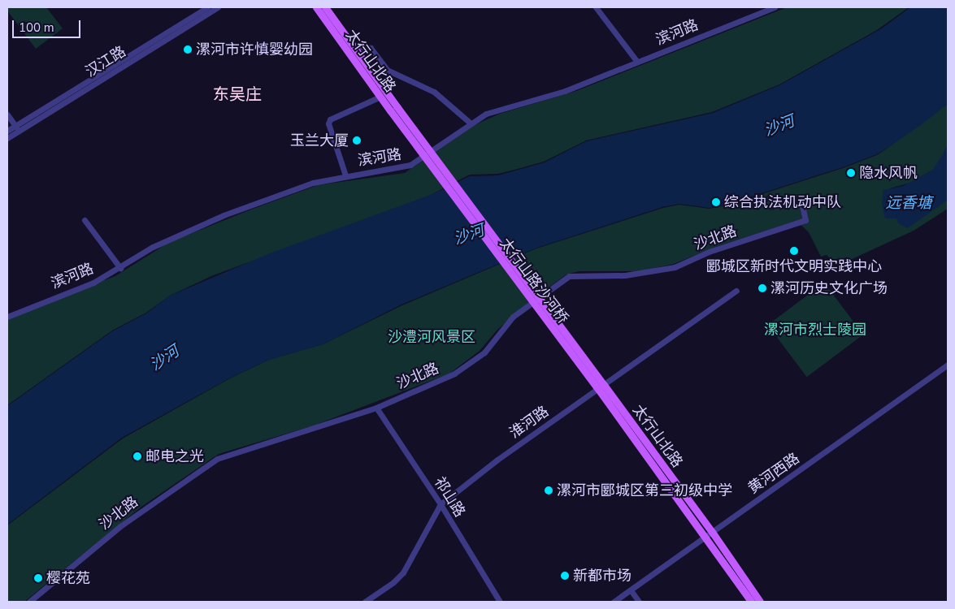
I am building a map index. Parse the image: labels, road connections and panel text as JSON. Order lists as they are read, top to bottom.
{
  "streets": {
    "main road": ["太行山北路", "太行山路沙河桥"],
    "street": [
      "滨河路",
      "汉江路",
      "沙北路",
      "淮河路",
      "黄河西路",
      "祁山路"
    ]
  },
  "crossings": [
    ["太行山北路", "太行山路沙河桥"],
    ["太行山北路", "淮河路"],
    ["太行山北路", "黄河西路"],
    ["沙北路", "祁山路"],
    ["太行山路沙河桥", "淮河路"],
    ["淮河路", "祁山路"]
  ],
  "districts": ["东吴庄"],
  "water": ["沙河", "远香塘"],
  "parks": ["漯河市烈士陵园", "沙澧河风景区"],
  "places": [
    "漯河市许慎婴幼园",
    "玉兰大厦",
    "隐水风帆",
    "综合执法机动中队",
    "郾城区新时代文明实践中心",
    "漯河历史文化广场",
    "邮电之光",
    "漯河市郾城区第三初级中学",
    "新都市场",
    "樱花苑"
  ],
  "scale_bar": "100 m"
}
